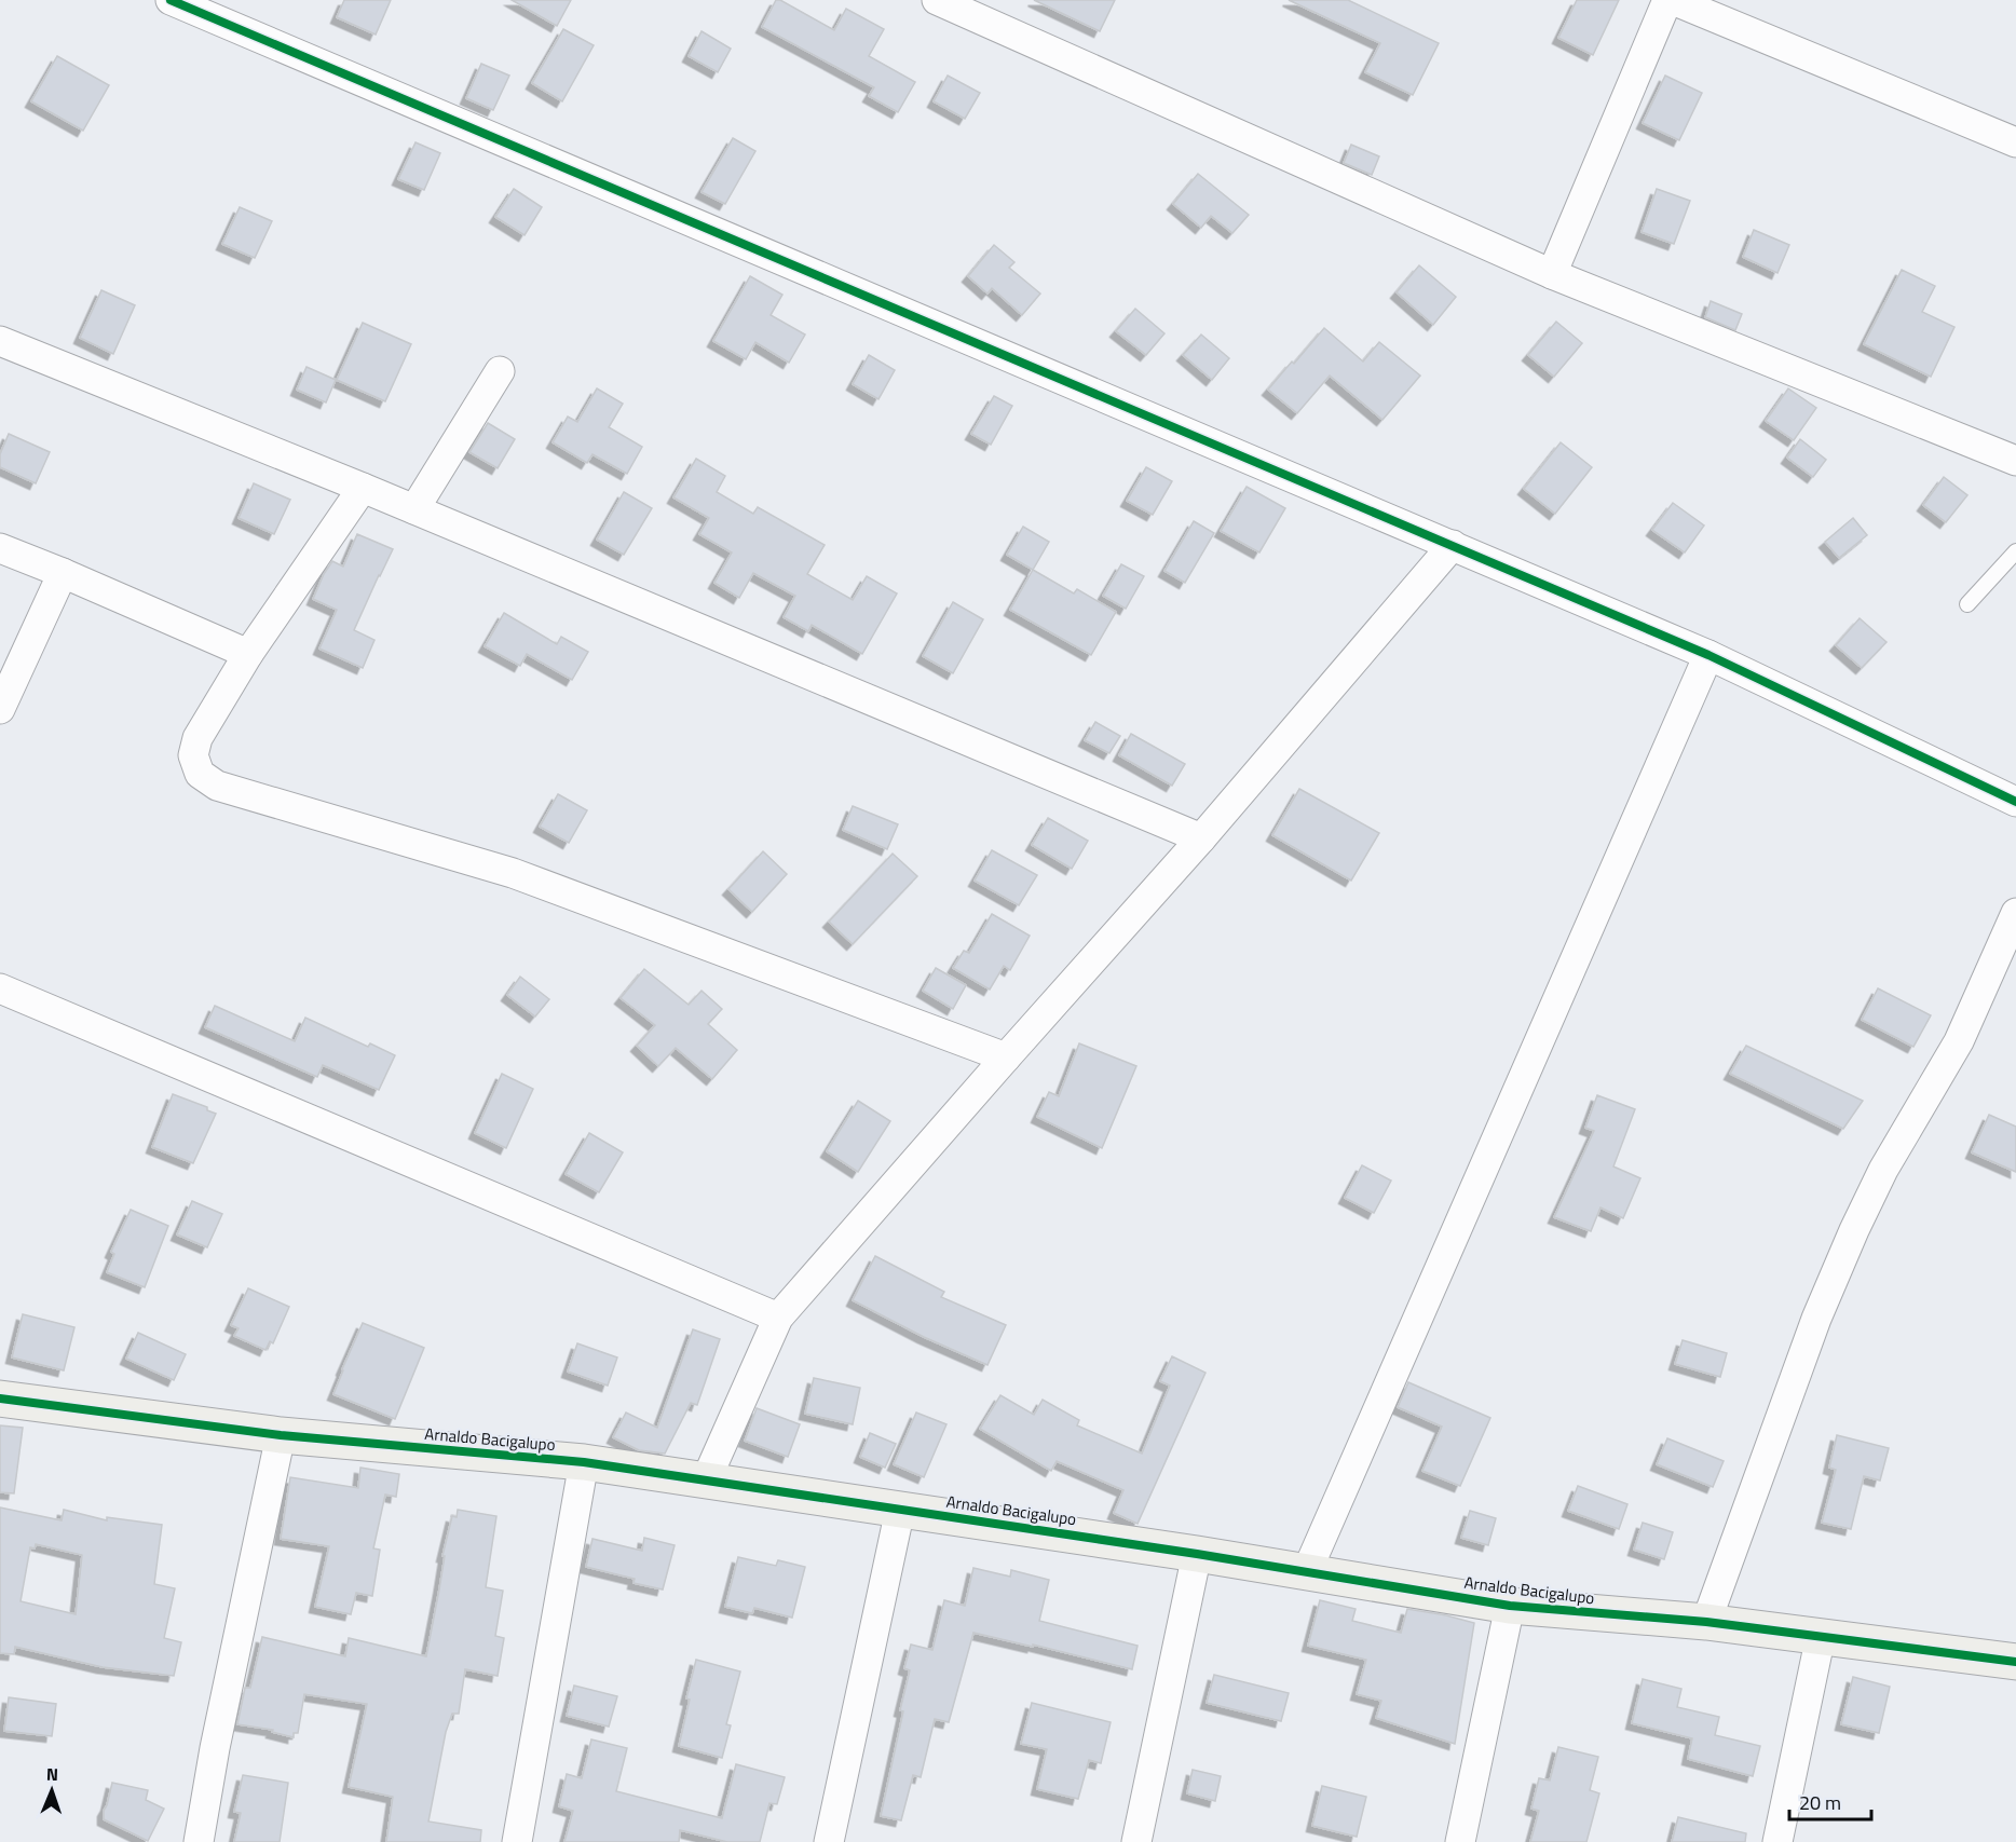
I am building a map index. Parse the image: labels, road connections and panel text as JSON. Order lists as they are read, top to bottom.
{
  "streets": {
    "street": ["Arnaldo Bacigalupo"]
  },
  "scale_bar": "20 m",
  "north": "top"
}
